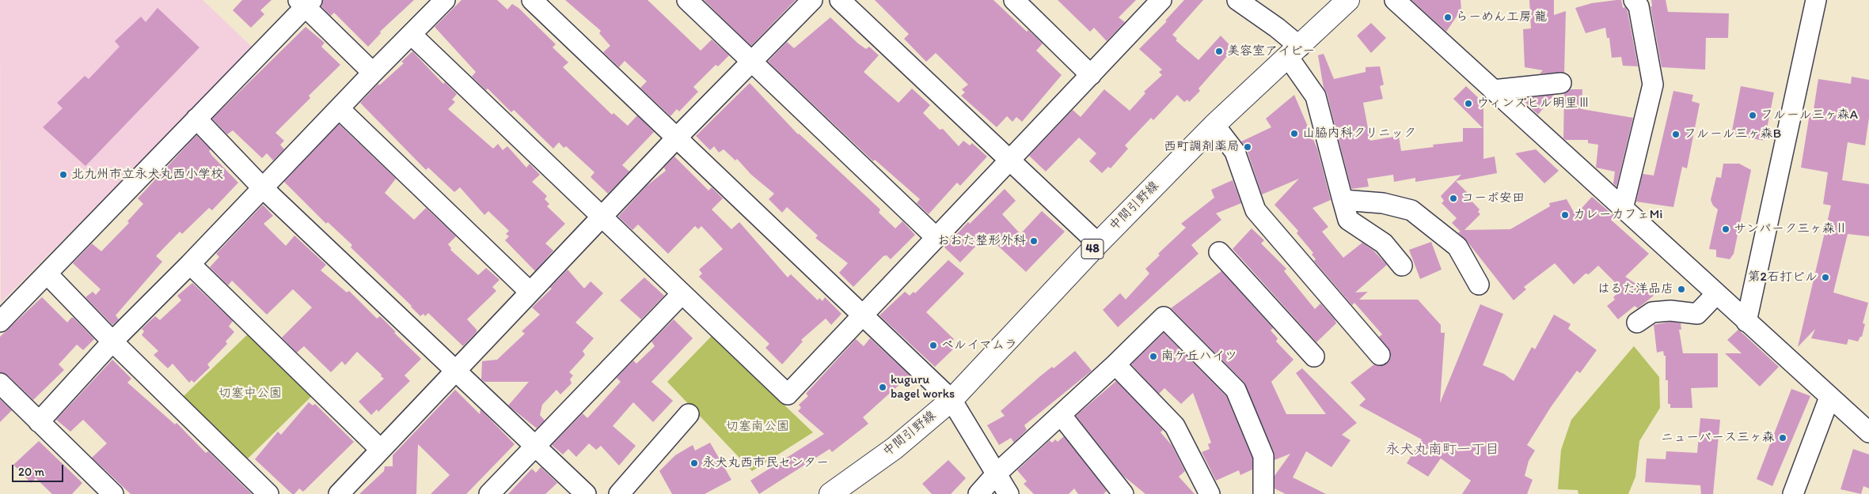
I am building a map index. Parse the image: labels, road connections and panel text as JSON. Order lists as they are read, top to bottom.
{
  "streets": {
    "main road": ["中間引野線", "48"]
  },
  "districts": ["永犬丸南町一丁目"],
  "parks": ["切塞中公園", "切塞南公園"],
  "places": [
    "らーめん工房 龍",
    "美容室アイビー",
    "ウィンズヒル明里Ⅲ",
    "フルール三ヶ森A",
    "山脇内科クリニック",
    "フルール三ヶ森B",
    "西町調剤薬局",
    "北九州市立永犬丸西小学校",
    "コーポ安田",
    "カレーカフェMi",
    "サンパーク三ヶ森Ⅱ",
    "おおた整形外科",
    "第2石打ビル",
    "はるた洋品店",
    "ベルイマムラ",
    "南ケ丘ハイツ",
    "kuguru bagel works",
    "ニューバース三ヶ森",
    "永犬丸西市民センター"
  ],
  "scale_bar": "20 m"
}
